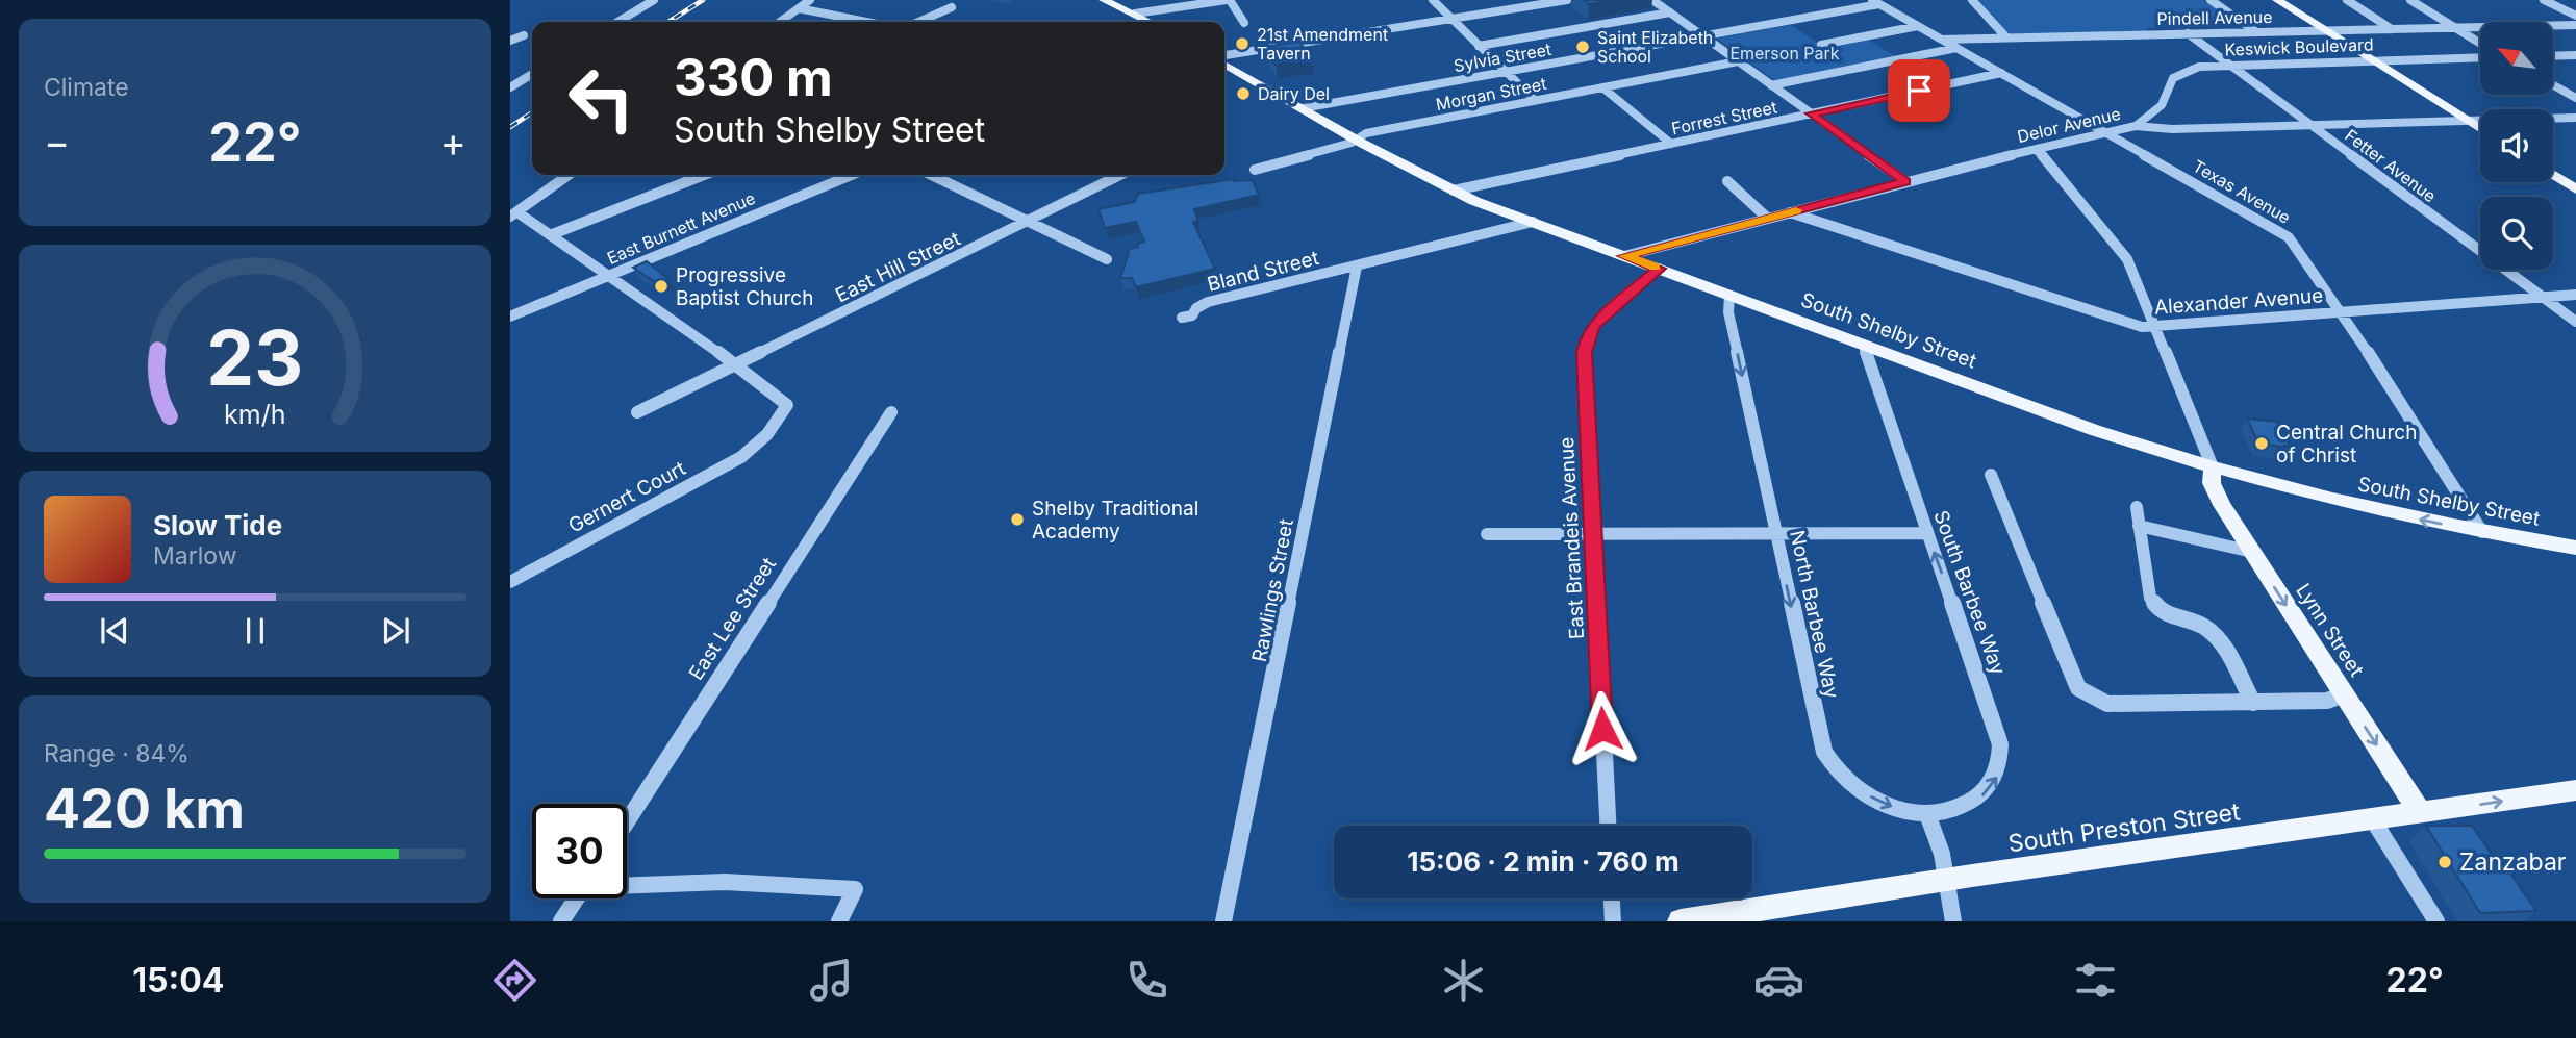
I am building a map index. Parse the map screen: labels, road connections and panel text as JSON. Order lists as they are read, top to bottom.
{
  "streets": {
    "main road": ["South Shelby Street", "Lynn Street", "South Preston Street"],
    "street": [
      "Pindell Avenue",
      "Keswick Boulevard",
      "Sylvia Street",
      "Morgan Street",
      "Forrest Street",
      "Delor Avenue",
      "Fetter Avenue",
      "Texas Avenue",
      "East Burnett Avenue",
      "East Hill Street",
      "Bland Street",
      "Alexander Avenue",
      "Gernert Court",
      "East Brandeis Avenue",
      "Rawlings Street",
      "South Barbee Way",
      "North Barbee Way",
      "East Lee Street"
    ]
  },
  "crossings": [
    ["Pindell Avenue", "Fetter Avenue"],
    ["Pindell Avenue", "Texas Avenue"],
    ["Keswick Boulevard", "Delor Avenue"],
    ["Keswick Boulevard", "Fetter Avenue"],
    ["Sylvia Street", "Texas Avenue"],
    ["Sylvia Street", "South Shelby Street"],
    ["Morgan Street", "South Shelby Street"],
    ["Forrest Street", "Texas Avenue"],
    ["Forrest Street", "South Shelby Street"],
    ["Delor Avenue", "Fetter Avenue"],
    ["Delor Avenue", "Texas Avenue"],
    ["Delor Avenue", "Alexander Avenue"],
    ["Delor Avenue", "South Shelby Street"],
    ["Fetter Avenue", "Alexander Avenue"],
    ["Texas Avenue", "Alexander Avenue"],
    ["Texas Avenue", "South Shelby Street"],
    ["East Hill Street", "Gernert Court"],
    ["Bland Street", "South Shelby Street"],
    ["Bland Street", "Rawlings Street"],
    ["South Shelby Street", "East Brandeis Avenue"],
    ["South Shelby Street", "South Barbee Way"],
    ["South Shelby Street", "North Barbee Way"],
    ["South Shelby Street", "Lynn Street"],
    ["South Barbee Way", "North Barbee Way"],
    ["Lynn Street", "South Preston Street"]
  ],
  "one_way": ["North Barbee Way", "Lynn Street"],
  "parks": ["Emerson Park"],
  "places": [
    "21st Amendment Tavern",
    "Saint Elizabeth School",
    "Dairy Del",
    "Progressive Baptist Church",
    "Central Church of Christ",
    "Shelby Traditional Academy",
    "Zanzabar"
  ],
  "north": "top left",
  "page": {
    "tile": [
      "Climate",
      ["Range · 84%", "420 km"]
    ],
    "turn": ["330 m", "South Shelby Street"],
    "heat": ["−", "22°", "+"],
    "song": ["Slow Tide", "Marlow"],
    "limit": "30",
    "trip": "15:06 · 2 min · 760 m",
    "tabs": ["15:04", "22°"],
    "gauge": ["23", "km/h"]
  }
}
